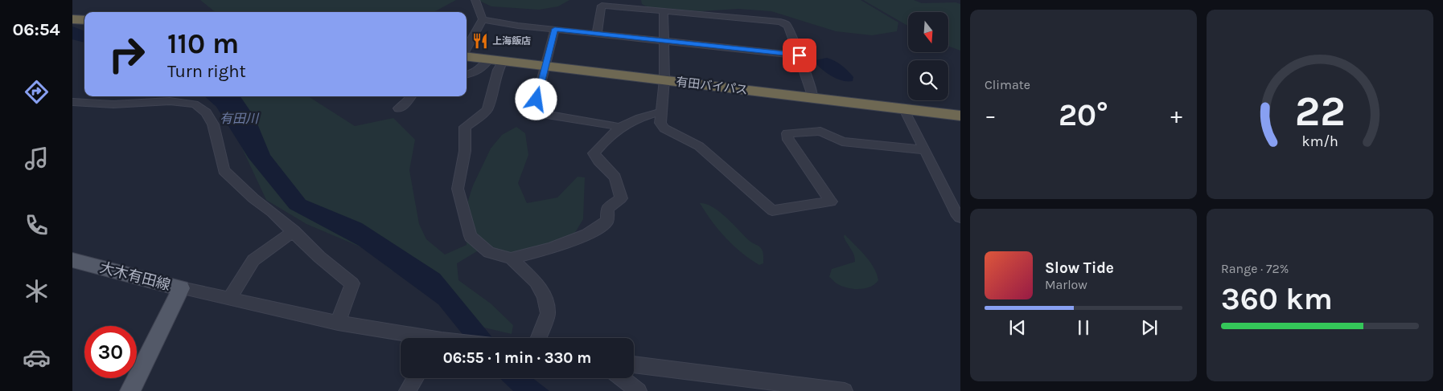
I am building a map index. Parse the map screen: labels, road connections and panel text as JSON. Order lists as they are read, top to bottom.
{
  "streets": {
    "highway": ["有田バイパス"],
    "main road": ["大木有田線"]
  },
  "water": ["有田川"],
  "places": {
    "restaurant": ["上海飯店"]
  },
  "north": "bottom",
  "page": {
    "tabs": "06:54",
    "tile": [
      "Climate",
      ["Range · 72%", "360 km"]
    ],
    "turn": ["110 m", "Turn right"],
    "heat": ["−", "20°", "+"],
    "song": ["Slow Tide", "Marlow"],
    "limit": "30",
    "trip": "06:55 · 1 min · 330 m",
    "gauge": ["22", "km/h"]
  }
}
